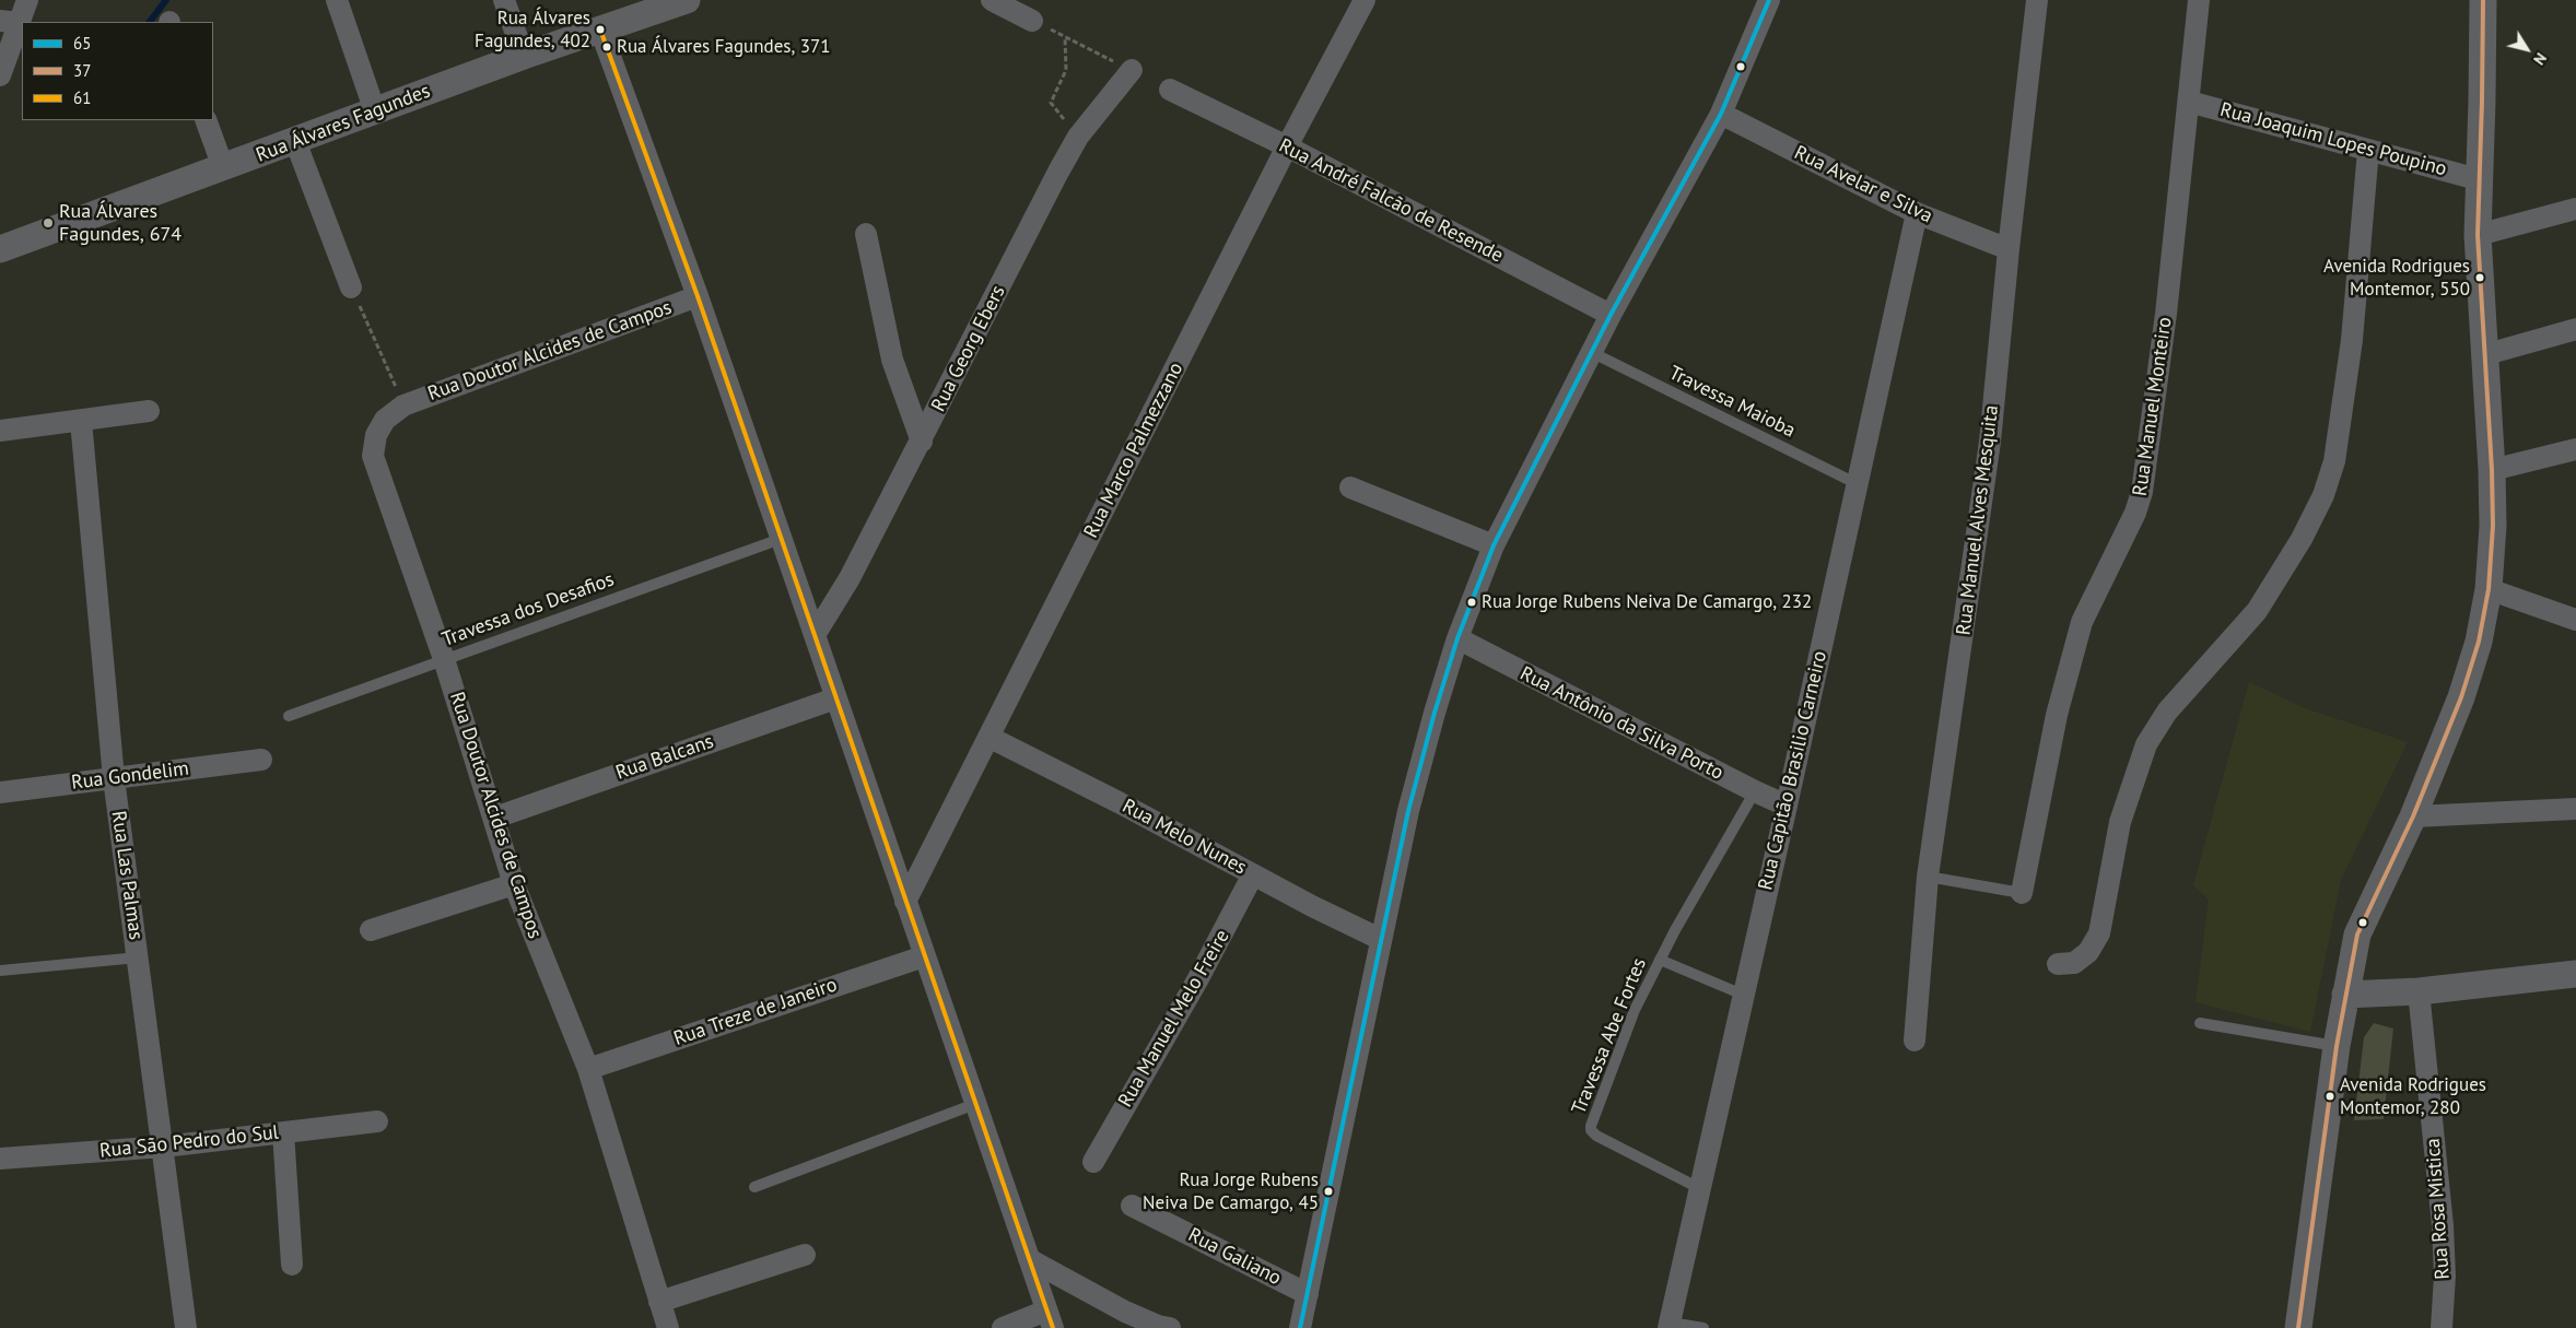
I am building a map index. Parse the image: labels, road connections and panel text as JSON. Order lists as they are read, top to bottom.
{
  "streets": {
    "street": [
      "Rua Álvares Fagundes",
      "Rua Joaquim Lopes Poupino",
      "Rua Avelar e Silva",
      "Rua André Falcão de Resende",
      "Rua Georg Ebers",
      "Rua Doutor Alcides de Campos",
      "Rua Manuel Monteiro",
      "Rua Marco Palmezzano",
      "Rua Manuel Alves Mesquita",
      "Rua Antônio da Silva Porto",
      "Rua Balcans",
      "Rua Capitão Brasilio Carneiro",
      "Rua Gondelim",
      "Rua Melo Nunes",
      "Rua Las Palmas",
      "Rua Treze de Janeiro",
      "Rua Manuel Melo Freire",
      "Rua São Pedro do Sul",
      "Rua Rosa Mistica",
      "Rua Galiano"
    ],
    "lane": ["Travessa Maioba", "Travessa dos Desafios", "Travessa Abe Fortes"]
  },
  "crossings": [
    ["Rua Joaquim Lopes Poupino", "Rua Manuel Monteiro"],
    ["Rua Avelar e Silva", "Rua Manuel Alves Mesquita"],
    ["Rua Avelar e Silva", "Rua Capitão Brasilio Carneiro"],
    ["Rua André Falcão de Resende", "Rua Marco Palmezzano"],
    ["Rua Doutor Alcides de Campos", "Travessa dos Desafios"],
    ["Rua Doutor Alcides de Campos", "Rua Balcans"],
    ["Rua Doutor Alcides de Campos", "Rua Treze de Janeiro"],
    ["Travessa Maioba", "Rua Capitão Brasilio Carneiro"],
    ["Rua Marco Palmezzano", "Rua Melo Nunes"],
    ["Rua Antônio da Silva Porto", "Rua Capitão Brasilio Carneiro"],
    ["Rua Antônio da Silva Porto", "Travessa Abe Fortes"],
    ["Rua Capitão Brasilio Carneiro", "Travessa Abe Fortes"],
    ["Rua Gondelim", "Rua Las Palmas"],
    ["Rua Melo Nunes", "Rua Manuel Melo Freire"],
    ["Rua Las Palmas", "Rua São Pedro do Sul"]
  ],
  "places": [
    "Rua Álvares Fagundes, 402",
    "Rua Álvares Fagundes, 371",
    "Rua Álvares Fagundes, 674",
    "Avenida Rodrigues Montemor, 550",
    "Rua Jorge Rubens Neiva De Camargo, 232",
    "Avenida Rodrigues Montemor, 280",
    "Rua Jorge Rubens Neiva De Camargo, 45"
  ],
  "lines": ["transit line 65", "transit line 37", "transit line 61"],
  "legend": ["65", "37", "61"],
  "north": "bottom right"
}
